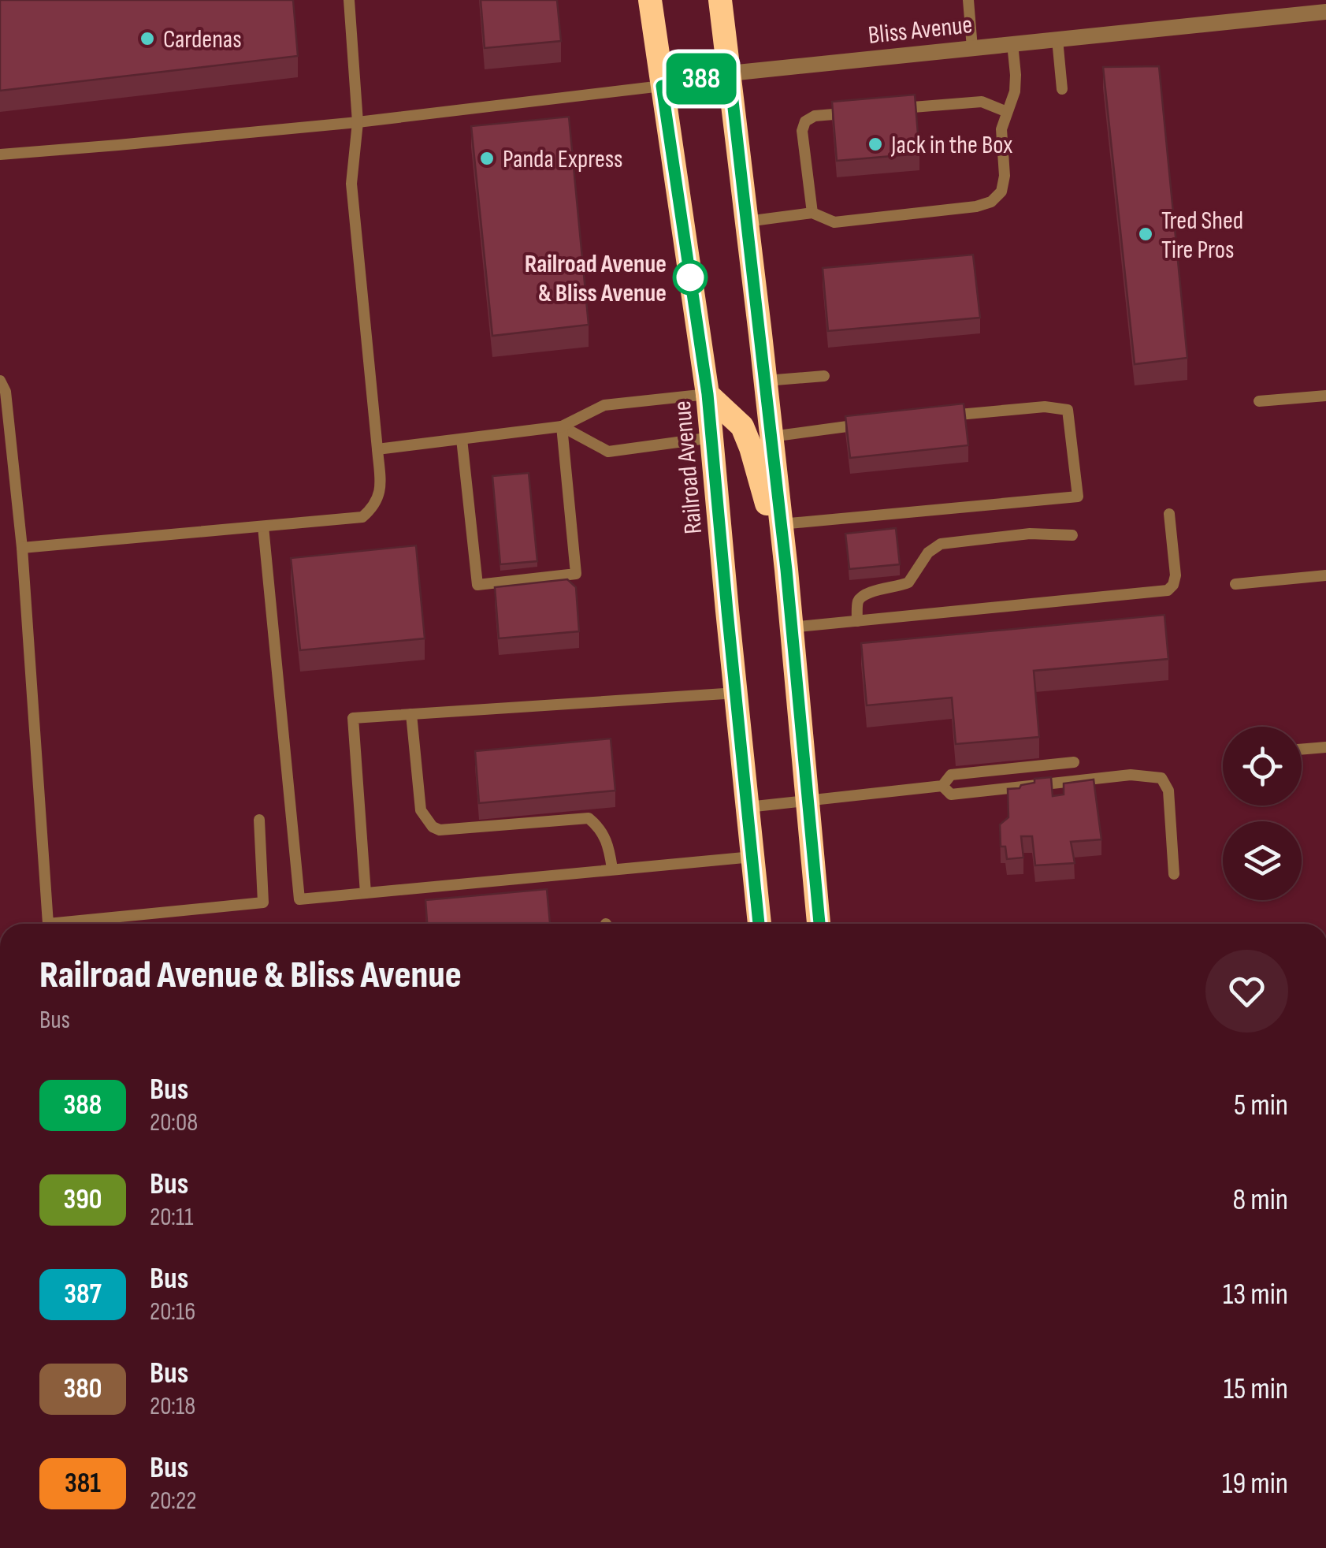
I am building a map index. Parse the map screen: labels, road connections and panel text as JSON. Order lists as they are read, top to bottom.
{
  "streets": {
    "highway": ["Railroad Avenue"],
    "street": ["Bliss Avenue"]
  },
  "crossings": [
    ["Bliss Avenue", "Railroad Avenue"]
  ],
  "places": [
    "Cardenas",
    "Jack in the Box",
    "Panda Express",
    "Tred Shed Tire Pros",
    "Railroad Avenue & Bliss Avenue"
  ],
  "lines": ["bus line 388"],
  "page": {
    "on_map": "388",
    "heading": ["Railroad Avenue & Bliss Avenue", "Bus"],
    "list": [
      {
        "mark": "388",
        "name": "Bus",
        "note": "20:08",
        "value": "5 min"
      },
      {
        "mark": "390",
        "name": "Bus",
        "note": "20:11",
        "value": "8 min"
      },
      {
        "mark": "387",
        "name": "Bus",
        "note": "20:16",
        "value": "13 min"
      },
      {
        "mark": "380",
        "name": "Bus",
        "note": "20:18",
        "value": "15 min"
      },
      {
        "mark": "381",
        "name": "Bus",
        "note": "20:22",
        "value": "19 min"
      }
    ]
  }
}
